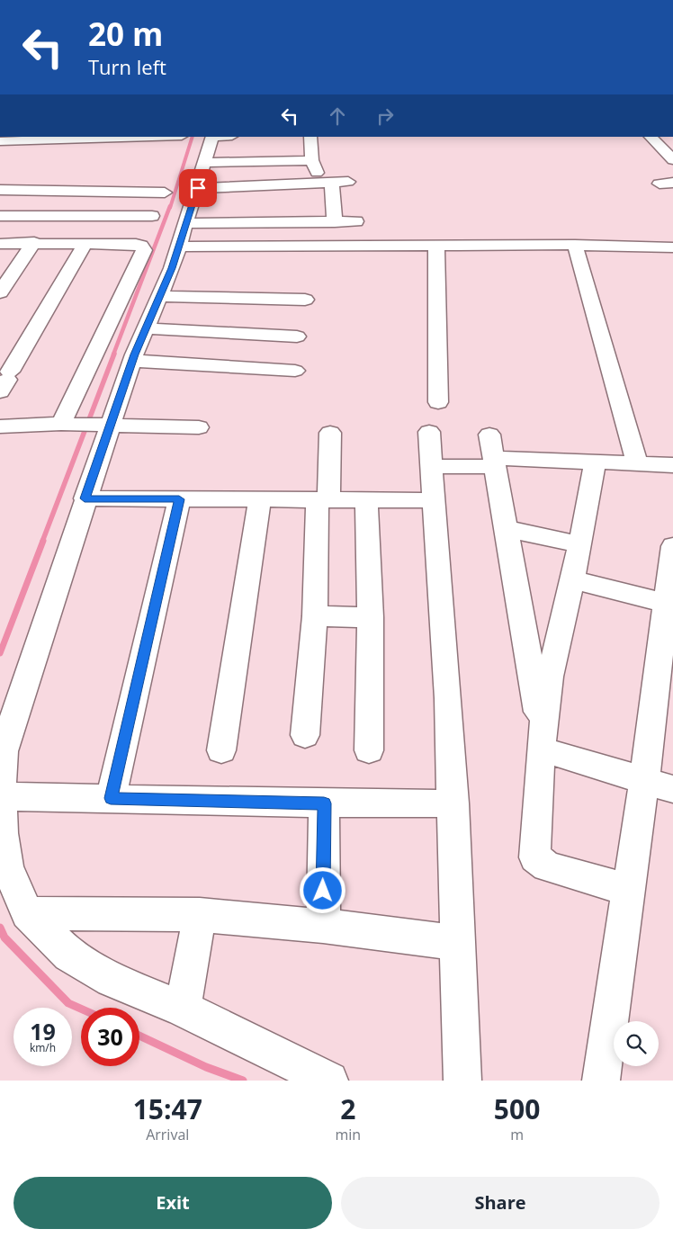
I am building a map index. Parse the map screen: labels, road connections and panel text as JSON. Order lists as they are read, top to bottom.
{
  "page": {
    "turn": ["20 m", "Turn left"],
    "speed": "19 km/h",
    "limit": "30",
    "eta": [
      "15:47",
      "Arrival",
      "2",
      "min",
      "500",
      "m"
    ],
    "buttons": ["Exit", "Share"]
  }
}
